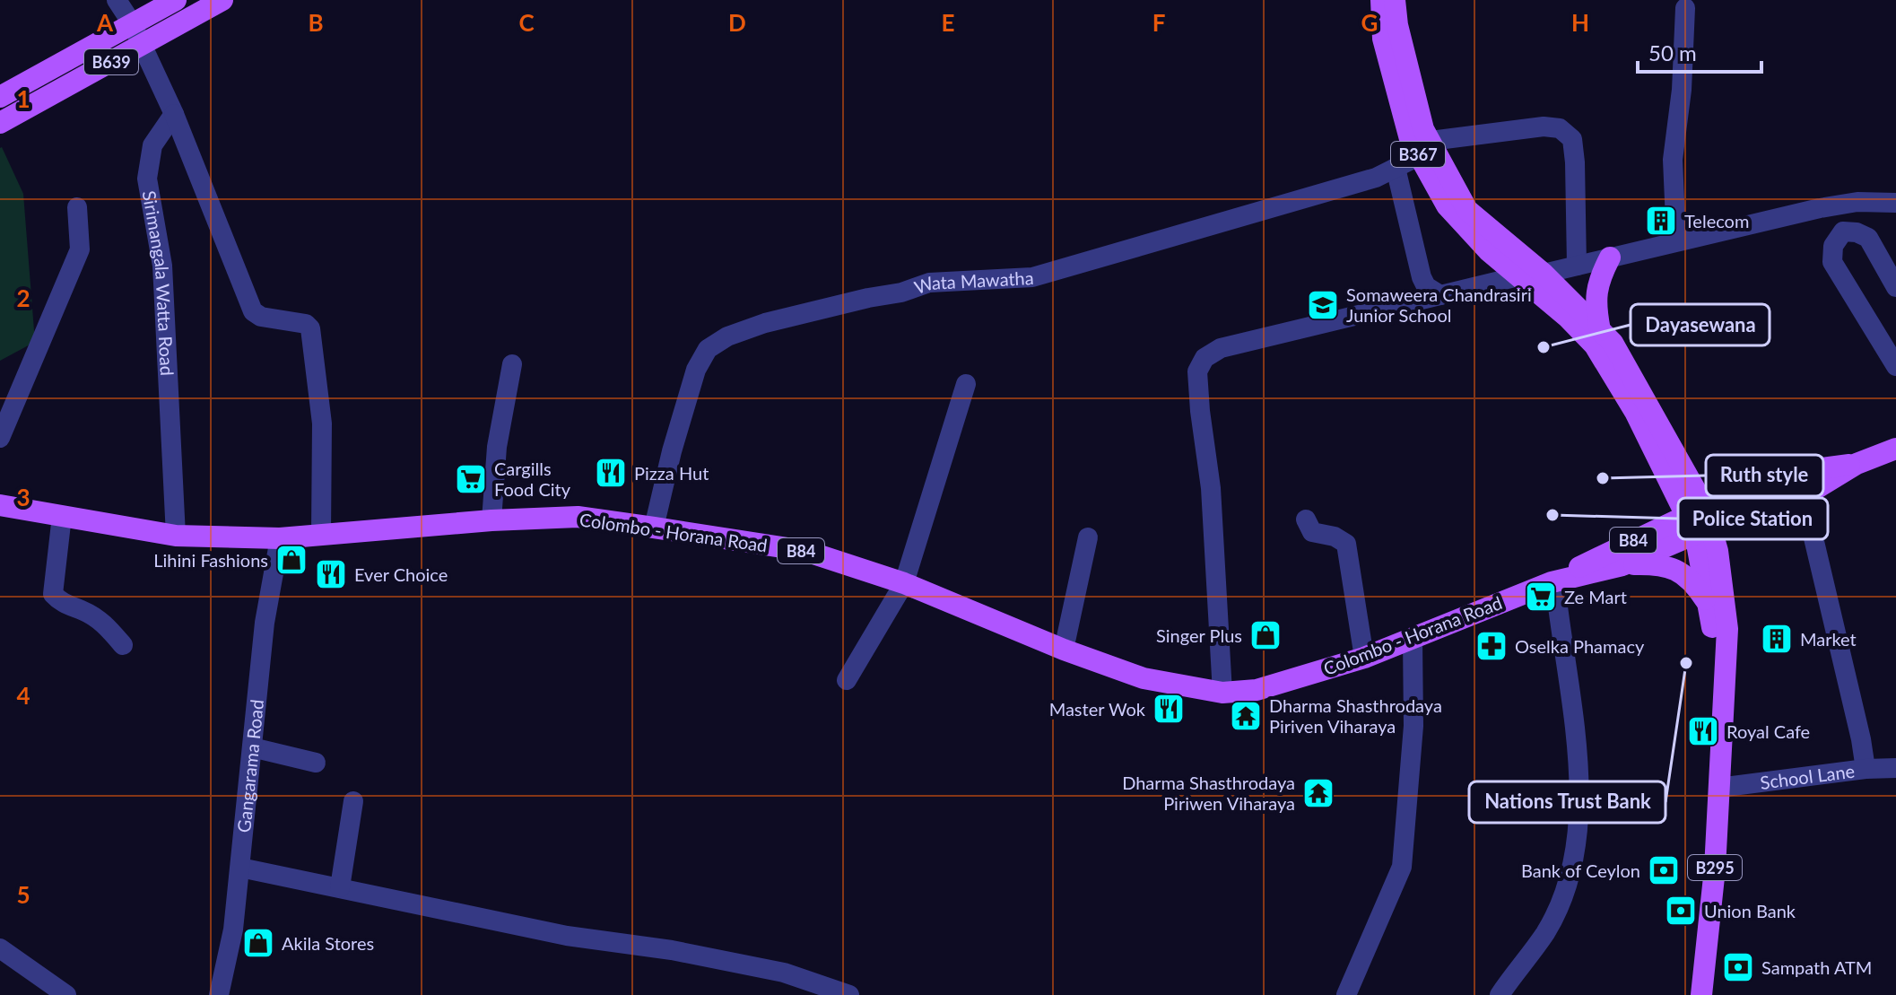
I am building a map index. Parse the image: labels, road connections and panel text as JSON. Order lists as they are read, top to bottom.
{
  "streets": {
    "main road": [
      "B639",
      "B367",
      "Colombo - Horana Road",
      "B84",
      "B295"
    ],
    "street": [
      "Wata Mawatha",
      "Sirimangala Watta Road",
      "Gangarama Road",
      "School Lane"
    ]
  },
  "crossings": [
    ["B367", "Wata Mawatha"],
    ["B367", "B84"],
    ["B367", "B295"],
    ["Wata Mawatha", "Colombo - Horana Road"],
    ["Sirimangala Watta Road", "Colombo - Horana Road"],
    ["Colombo - Horana Road", "B84"],
    ["Colombo - Horana Road", "Gangarama Road"],
    ["B84", "B295"],
    ["School Lane", "B295"]
  ],
  "places": {
    "building": ["Telecom", "Market"],
    "school or university": ["Somaweera Chandrasiri Junior School"],
    "other": [
      "Dayasewana",
      "Ruth style",
      "Police Station",
      "Nations Trust Bank"
    ],
    "restaurant": [
      "Pizza Hut",
      "Ever Choice",
      "Master Wok",
      "Royal Cafe"
    ],
    "supermarket": ["Cargills Food City", "Ze Mart"],
    "shop": ["Lihini Fashions", "Singer Plus", "Akila Stores"],
    "pharmacy": ["Oselka Phamacy"],
    "temple": ["Dharma Shasthrodaya Piriven Viharaya", "Dharma Shasthrodaya Piriwen Viharaya"],
    "bank": ["Bank of Ceylon", "Union Bank", "Sampath ATM"]
  },
  "scale_bar": "50 m",
  "grid": {
    "columns": [
      "A",
      "B",
      "C",
      "D",
      "E",
      "F",
      "G",
      "H"
    ],
    "rows": [
      "1",
      "2",
      "3",
      "4",
      "5"
    ]
  }
}
